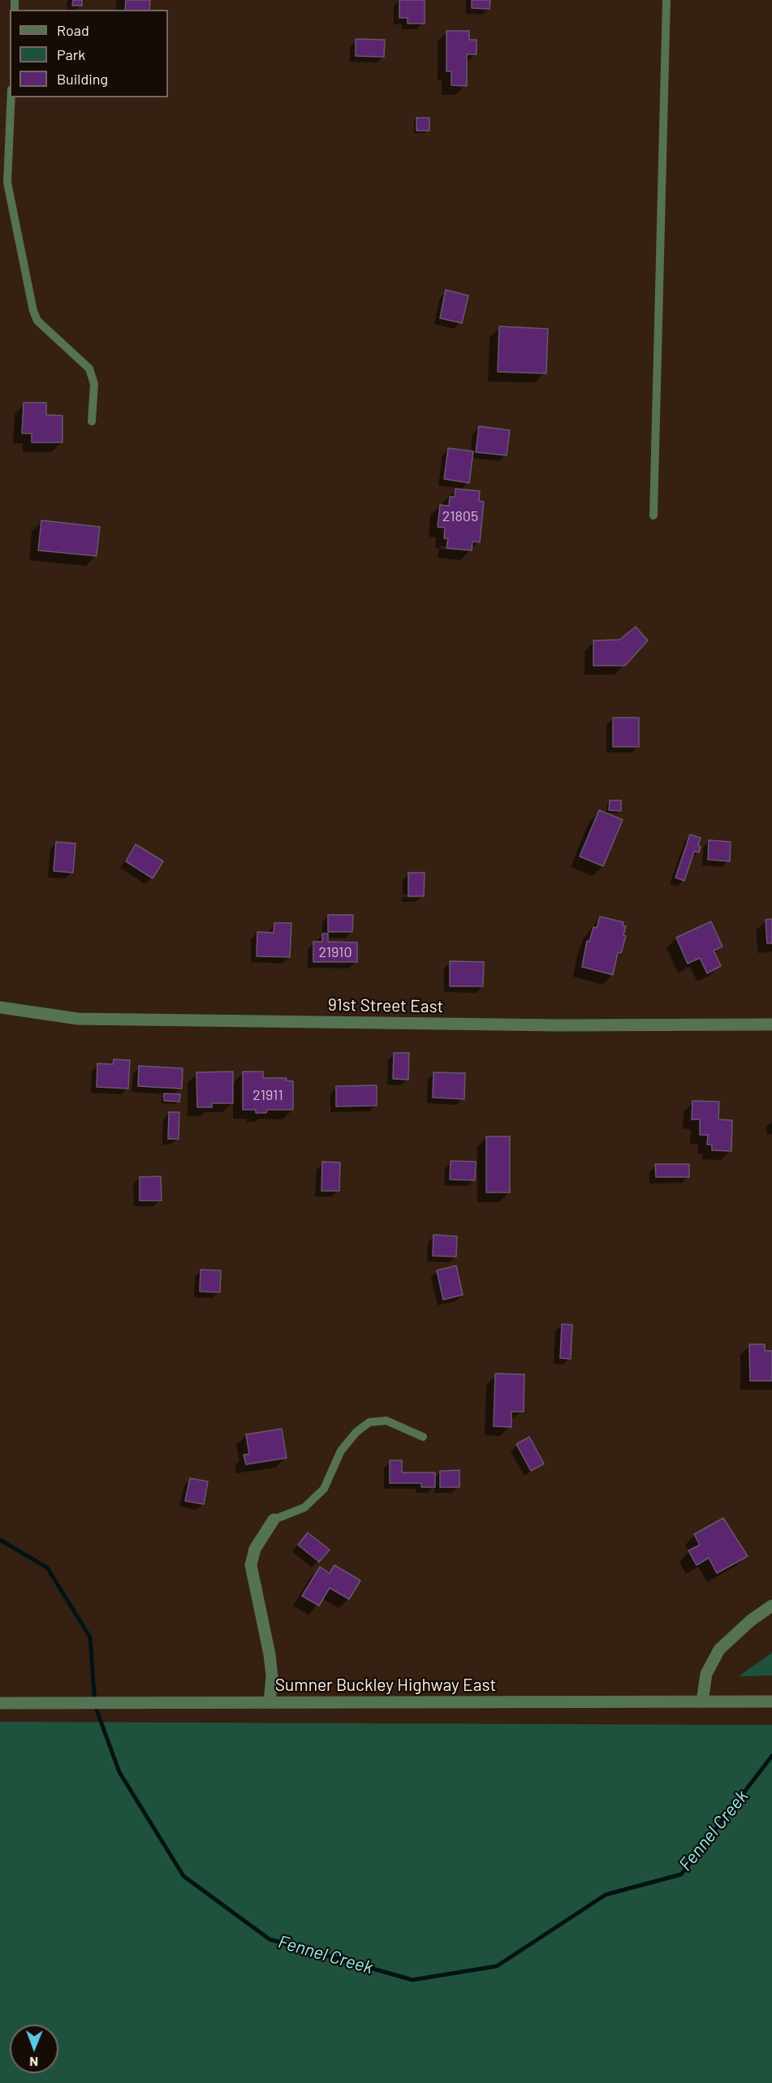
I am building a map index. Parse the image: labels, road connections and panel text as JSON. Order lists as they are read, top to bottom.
{
  "streets": {
    "street": ["91st Street East", "Sumner Buckley Highway East"]
  },
  "water": ["Fennel Creek"],
  "house_numbers": ["21805", "21910", "21911"],
  "legend": ["Road", "Park", "Building"],
  "north": "bottom"
}
